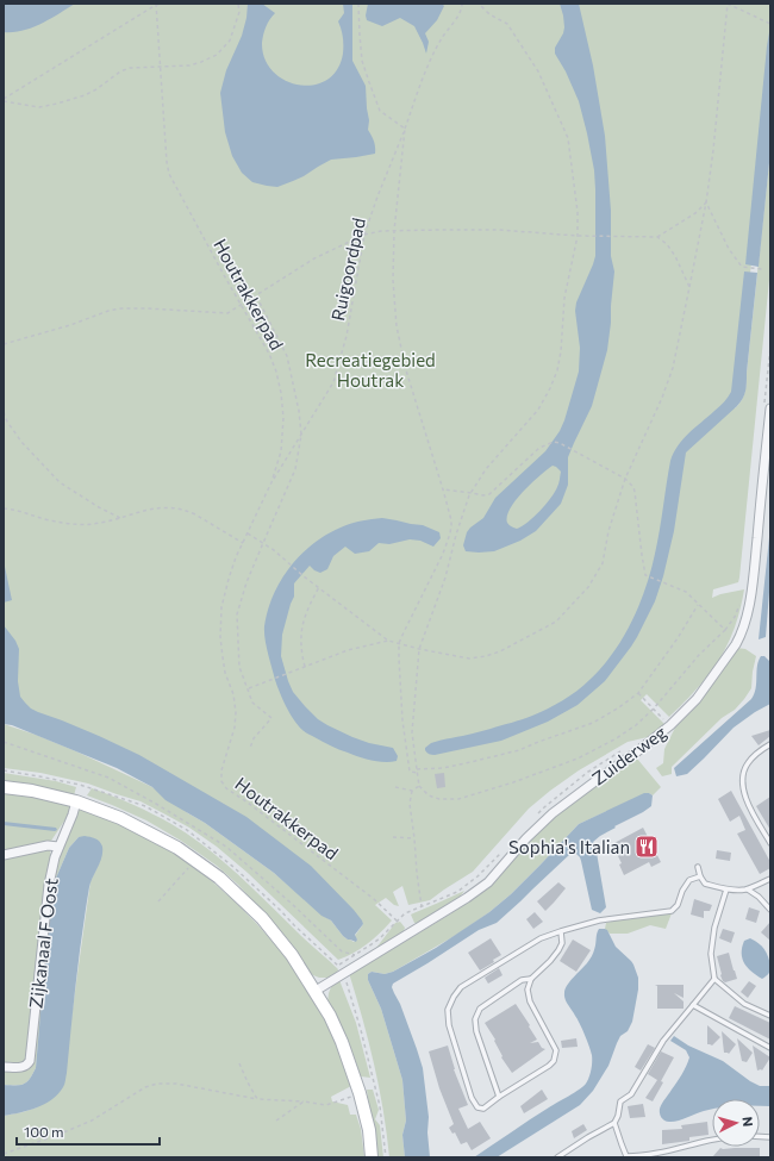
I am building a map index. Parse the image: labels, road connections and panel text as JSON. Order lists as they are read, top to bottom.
{
  "streets": {
    "street": ["Zuiderweg", "Zijkanaal F Oost"],
    "path": ["Ruigoordpad", "Houtrakkerpad"]
  },
  "crossings": [
    ["Ruigoordpad", "Houtrakkerpad"]
  ],
  "parks": ["Recreatiegebied Houtrak"],
  "places": {
    "restaurant": ["Sophia's Italian"]
  },
  "scale_bar": "100 m",
  "north": "right"
}
